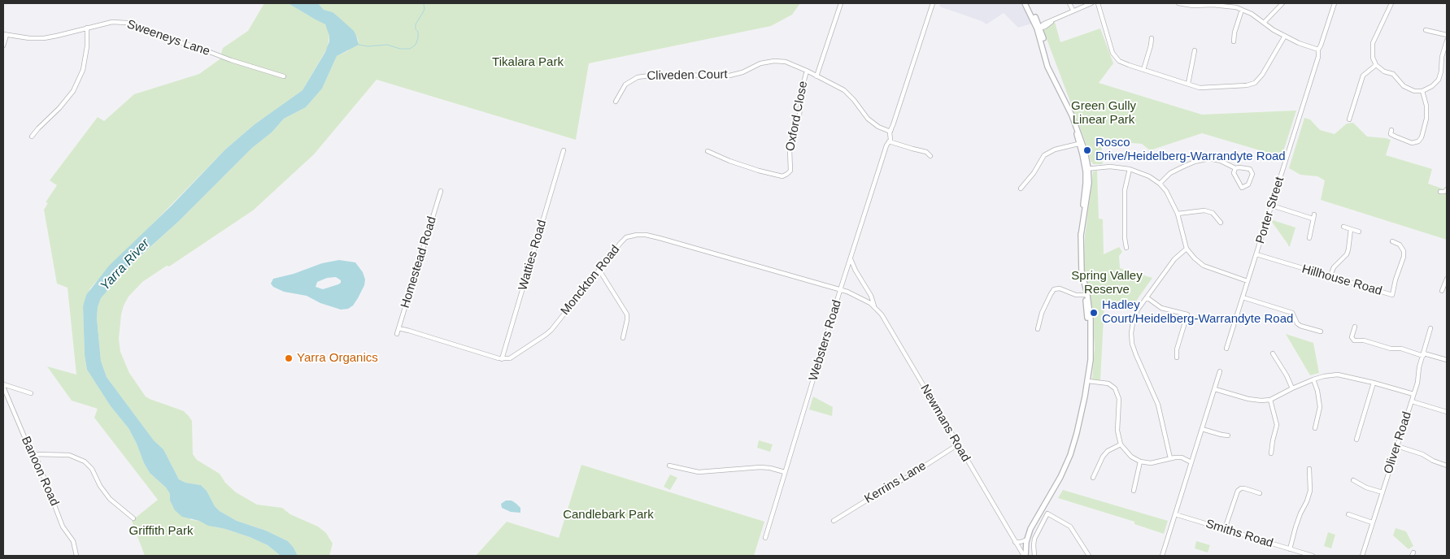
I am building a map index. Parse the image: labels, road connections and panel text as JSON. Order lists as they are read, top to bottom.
{
  "streets": {
    "street": [
      "Sweeneys Lane",
      "Cliveden Court",
      "Oxford Close",
      "Porter Street",
      "Watties Road",
      "Homestead Road",
      "Monckton Road",
      "Hillhouse Road",
      "Websters Road",
      "Newmans Road",
      "Oliver Road",
      "Banoon Road",
      "Kerrins Lane",
      "Smiths Road"
    ]
  },
  "crossings": [
    ["Cliveden Court", "Oxford Close"],
    ["Cliveden Court", "Websters Road"],
    ["Porter Street", "Hillhouse Road"],
    ["Watties Road", "Monckton Road"],
    ["Monckton Road", "Websters Road"],
    ["Monckton Road", "Newmans Road"],
    ["Websters Road", "Newmans Road"],
    ["Newmans Road", "Kerrins Lane"]
  ],
  "water": ["Yarra River"],
  "parks": [
    "Tikalara Park",
    "Green Gully Linear Park",
    "Spring Valley Reserve",
    "Candlebark Park",
    "Griffith Park"
  ],
  "places": ["Rosco Drive/Heidelberg-Warrandyte Road", "Hadley Court/Heidelberg-Warrandyte Road", "Yarra Organics"]
}
